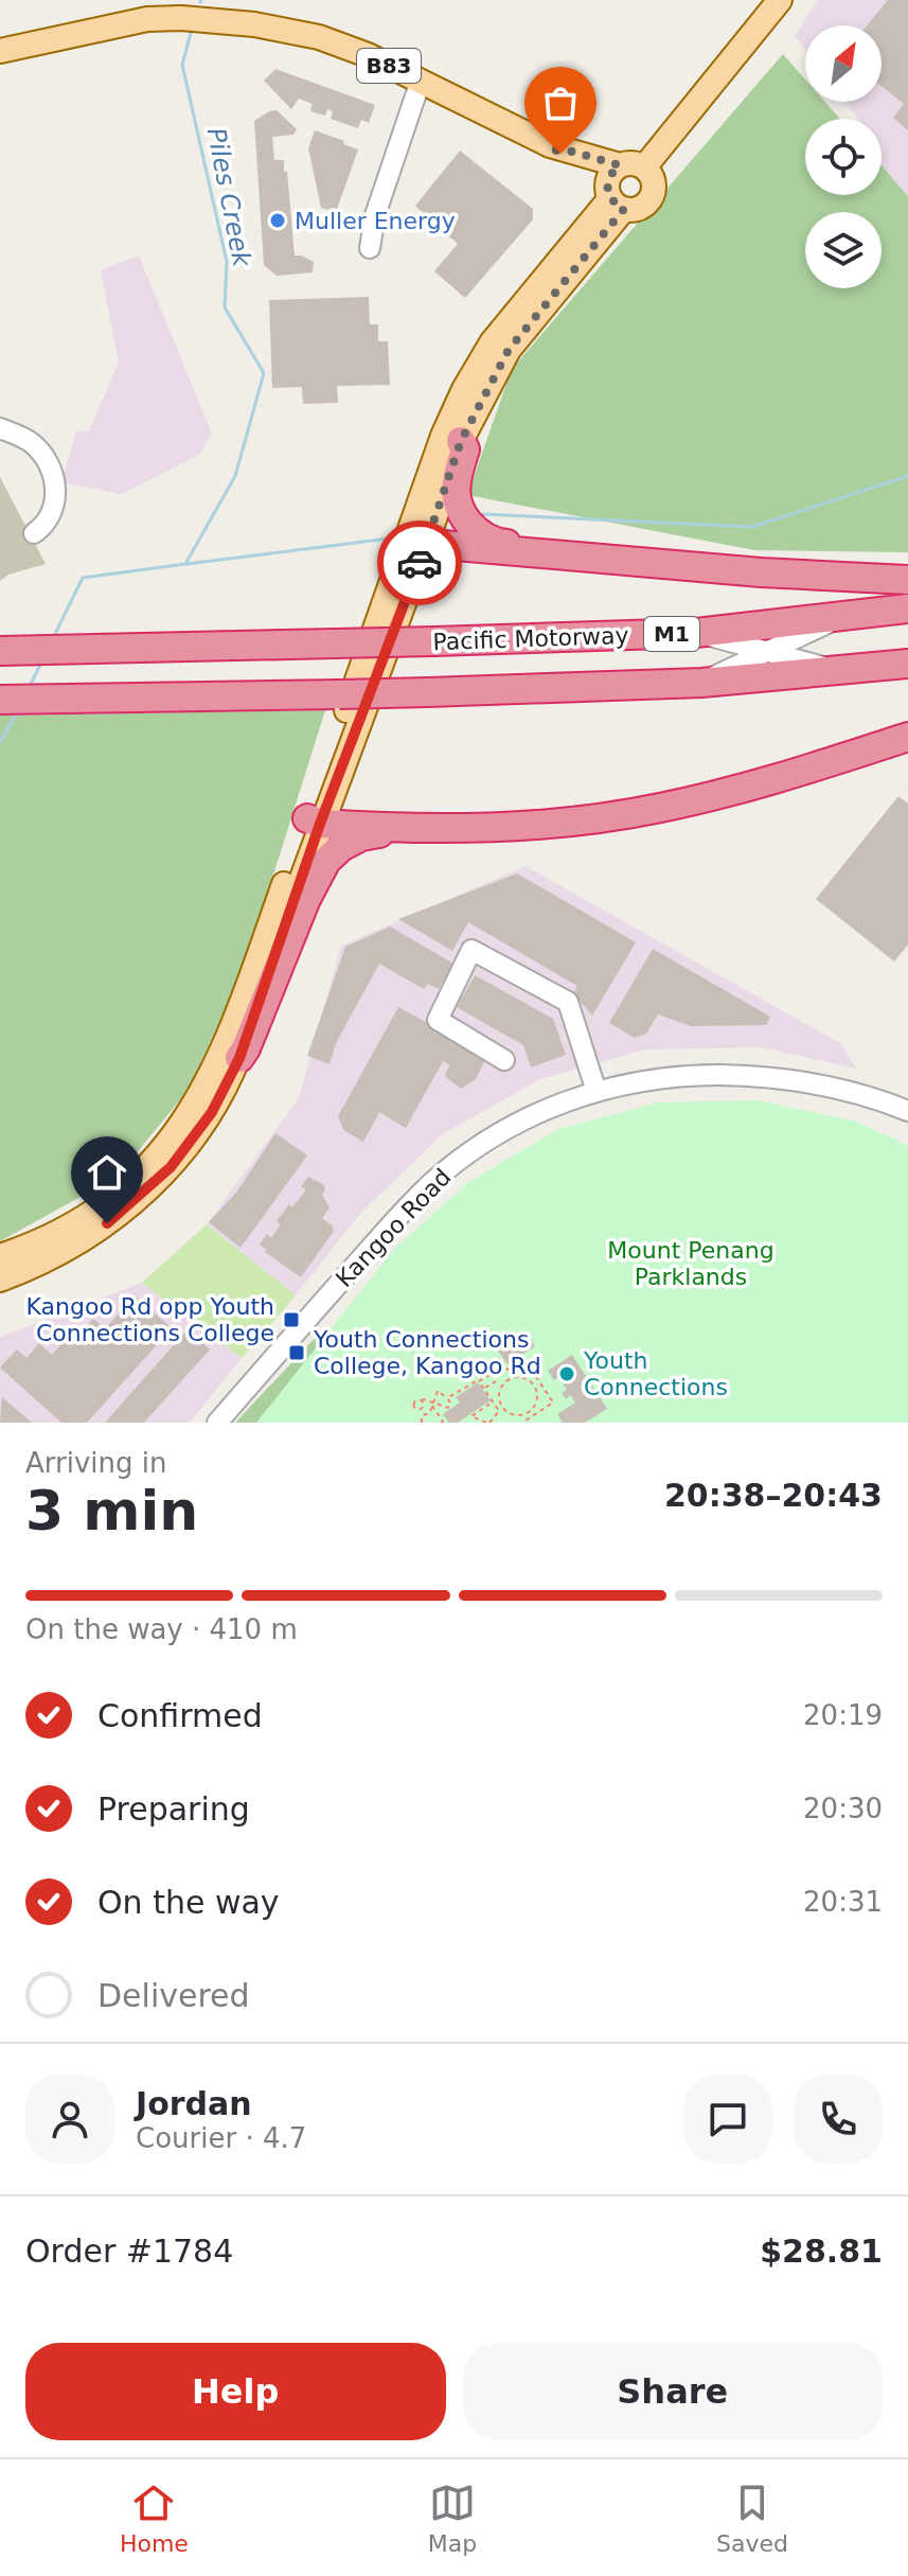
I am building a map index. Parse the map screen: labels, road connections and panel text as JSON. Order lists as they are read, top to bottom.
{
  "streets": {
    "highway": ["M1", "Pacific Motorway"],
    "main road": ["B83"],
    "street": ["Kangoo Road"]
  },
  "water": ["Piles Creek"],
  "parks": ["Mount Penang Parklands"],
  "places": {
    "other": ["Muller Energy", "Youth Connections"],
    "transit": ["Kangoo Rd opp Youth Connections College", "Youth Connections College, Kangoo Rd"]
  },
  "north": "top right",
  "page": {
    "heading": ["3 min", "Arriving in", "20:38–20:43"],
    "panel": [
      "Jordan",
      "Courier · 4.7",
      "Order #1784",
      "$28.81"
    ],
    "bar": "On the way · 410 m",
    "list": [
      ["Confirmed", "20:19"],
      ["Preparing", "20:30"],
      ["On the way", "20:31"],
      "Delivered"
    ],
    "buttons": ["Help", "Share"],
    "tabs": ["Home", "Map", "Saved"]
  }
}
